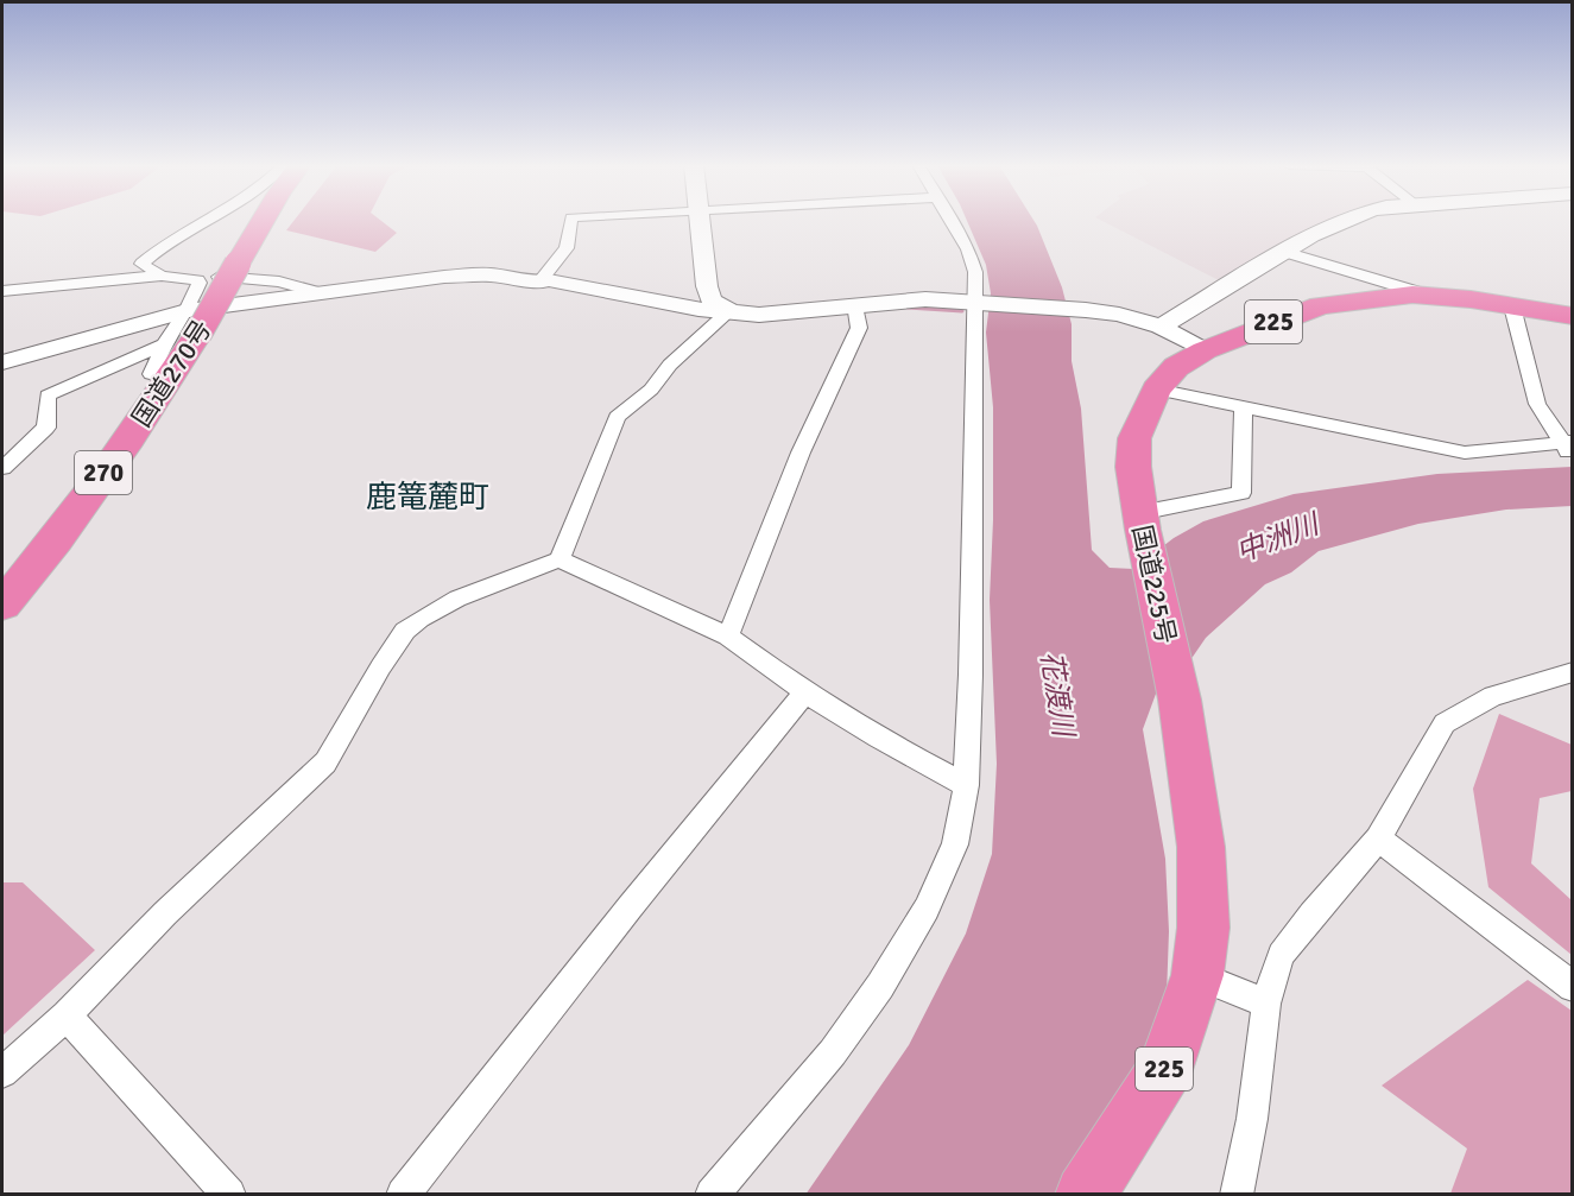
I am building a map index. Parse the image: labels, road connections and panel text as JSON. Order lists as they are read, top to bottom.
{
  "streets": {
    "highway": [
      "225",
      "国道270号",
      "270",
      "国道225号"
    ]
  },
  "districts": ["鹿篭麓町"],
  "water": ["中洲川", "花渡川"]
}
